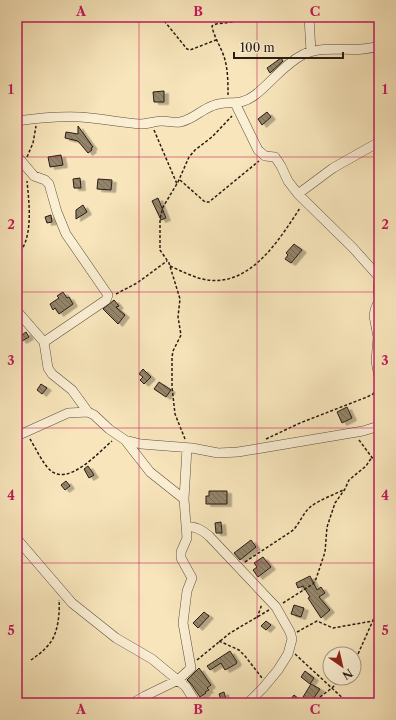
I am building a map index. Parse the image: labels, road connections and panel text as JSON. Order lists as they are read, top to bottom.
{
  "scale_bar": "100 m",
  "north": "bottom right",
  "grid": {
    "columns": ["A", "B", "C"],
    "rows": [
      "1",
      "2",
      "3",
      "4",
      "5"
    ]
  }
}
